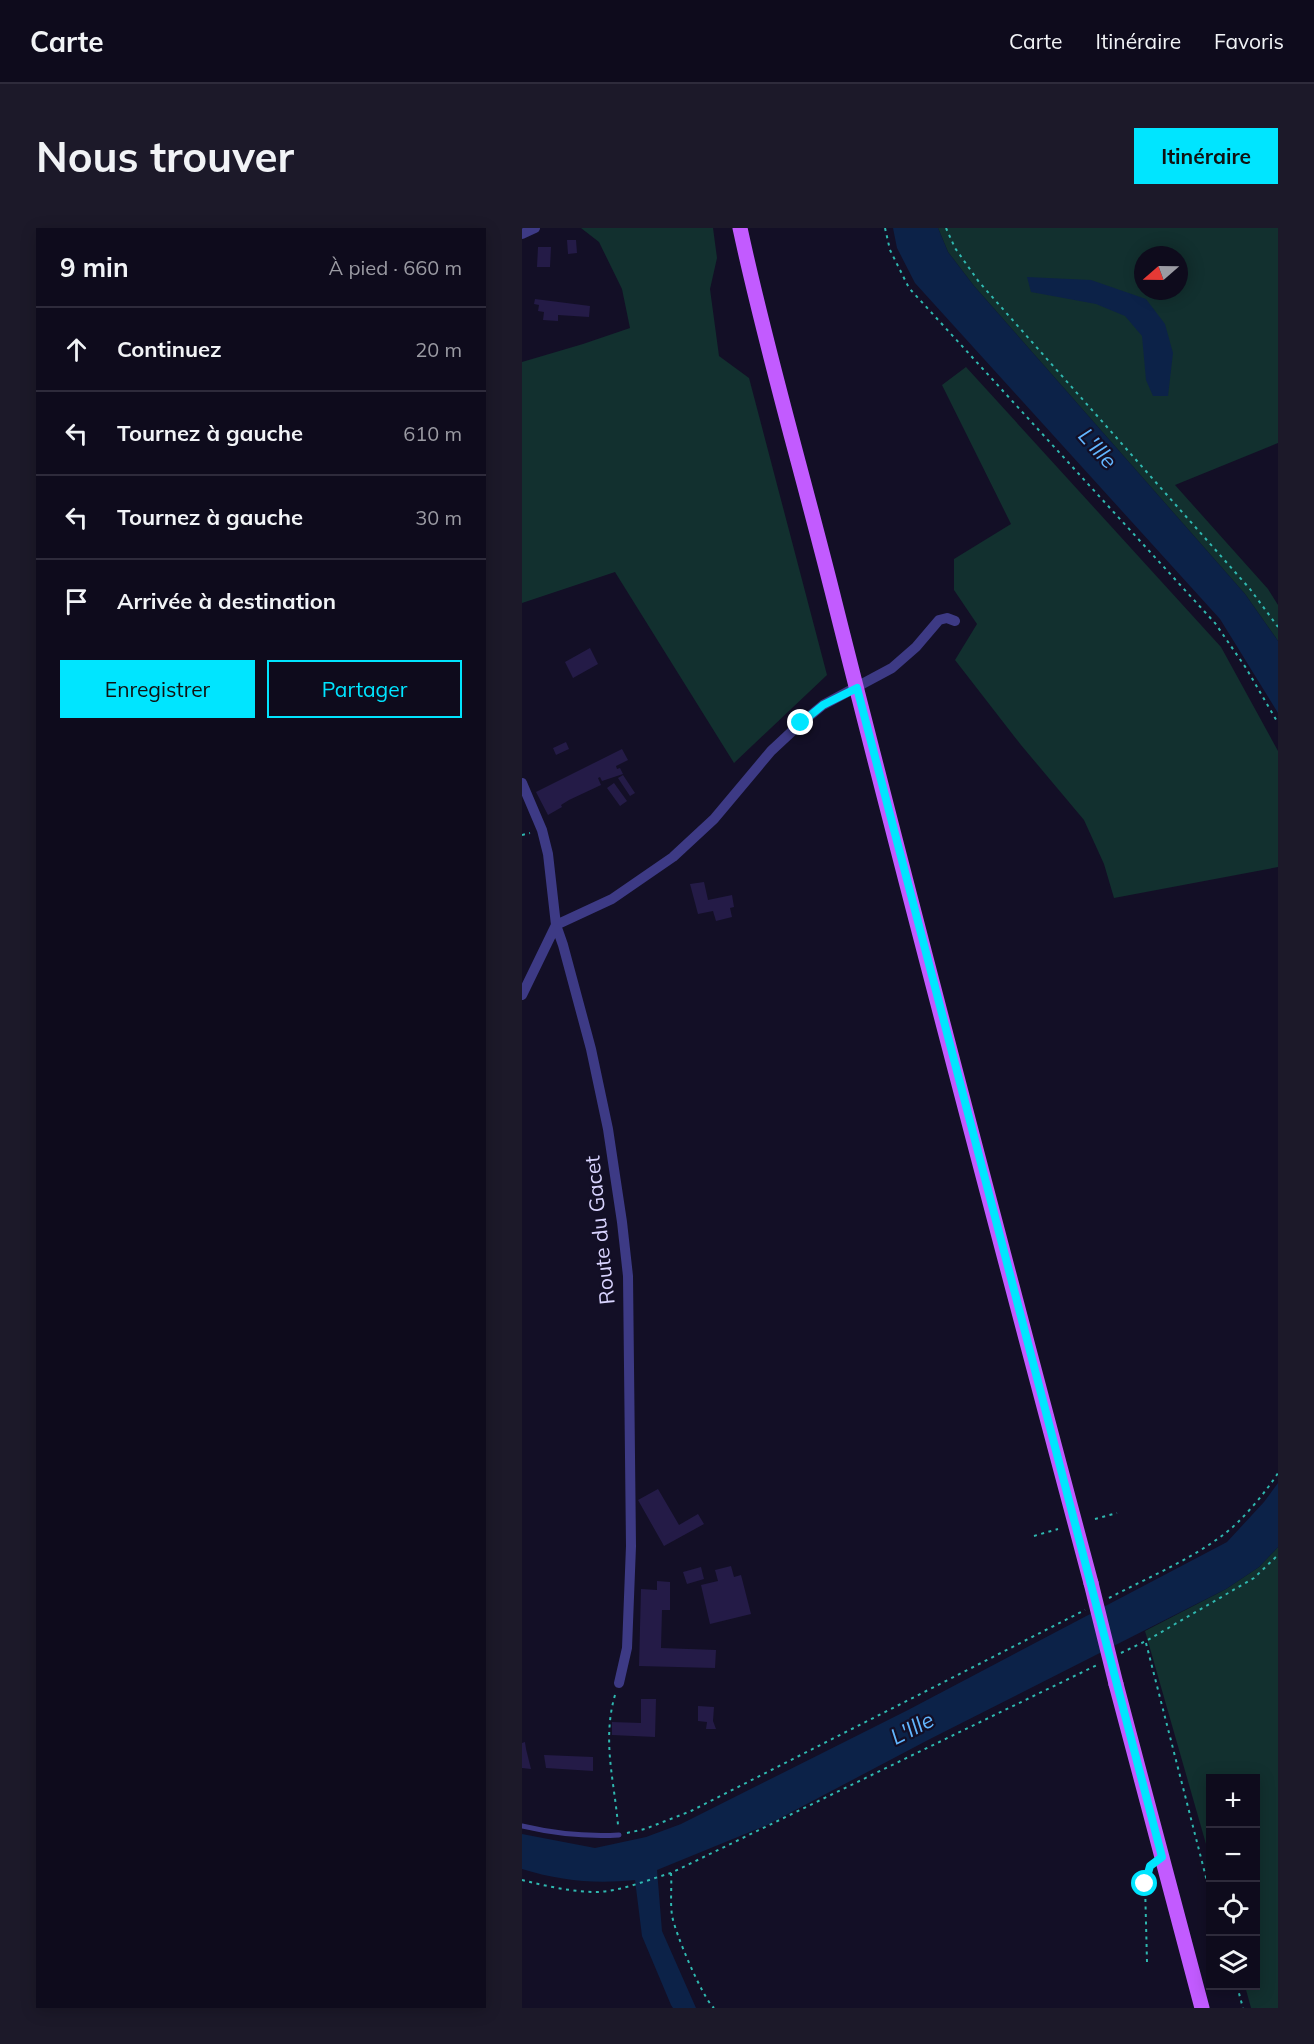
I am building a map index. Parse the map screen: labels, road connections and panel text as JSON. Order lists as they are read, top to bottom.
{
  "streets": {
    "street": ["Route du Gacet"]
  },
  "water": ["L'Ille"],
  "north": "left",
  "page": {
    "header": "Carte",
    "nav": ["Carte", "Itinéraire", "Favoris"],
    "buttons": [
      "Itinéraire",
      ["Enregistrer", "Partager"]
    ],
    "title": "Nous trouver",
    "heading": ["9 min", "À pied · 660 m"],
    "list": [
      ["Continuez", "20 m"],
      ["Tournez à gauche", "610 m"],
      ["Tournez à gauche", "30 m"],
      "Arrivée à destination"
    ],
    "map_buttons": ["+", "−"]
  }
}
